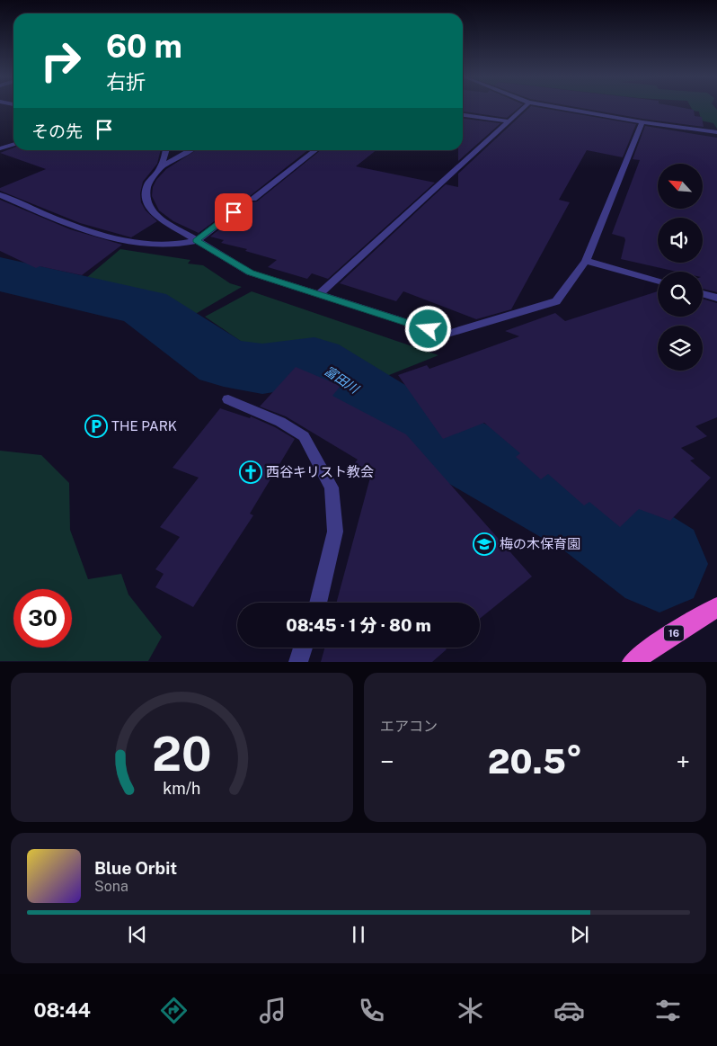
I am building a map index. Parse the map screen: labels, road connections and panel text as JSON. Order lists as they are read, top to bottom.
{
  "streets": {
    "highway": ["16"]
  },
  "water": ["富田川"],
  "places": {
    "parking": ["THE PARK"],
    "church": ["西谷キリスト教会"],
    "school or university": ["梅の木保育園"]
  },
  "north": "top left",
  "page": {
    "turn": ["60 m", "右折"],
    "then": "その先",
    "limit": "30",
    "trip": "08:45 · 1 分 · 80 m",
    "tile": "エアコン",
    "heat": ["−", "20.5°", "+"],
    "song": ["Blue Orbit", "Sona"],
    "tabs": "08:44",
    "gauge": ["20", "km/h"]
  }
}
